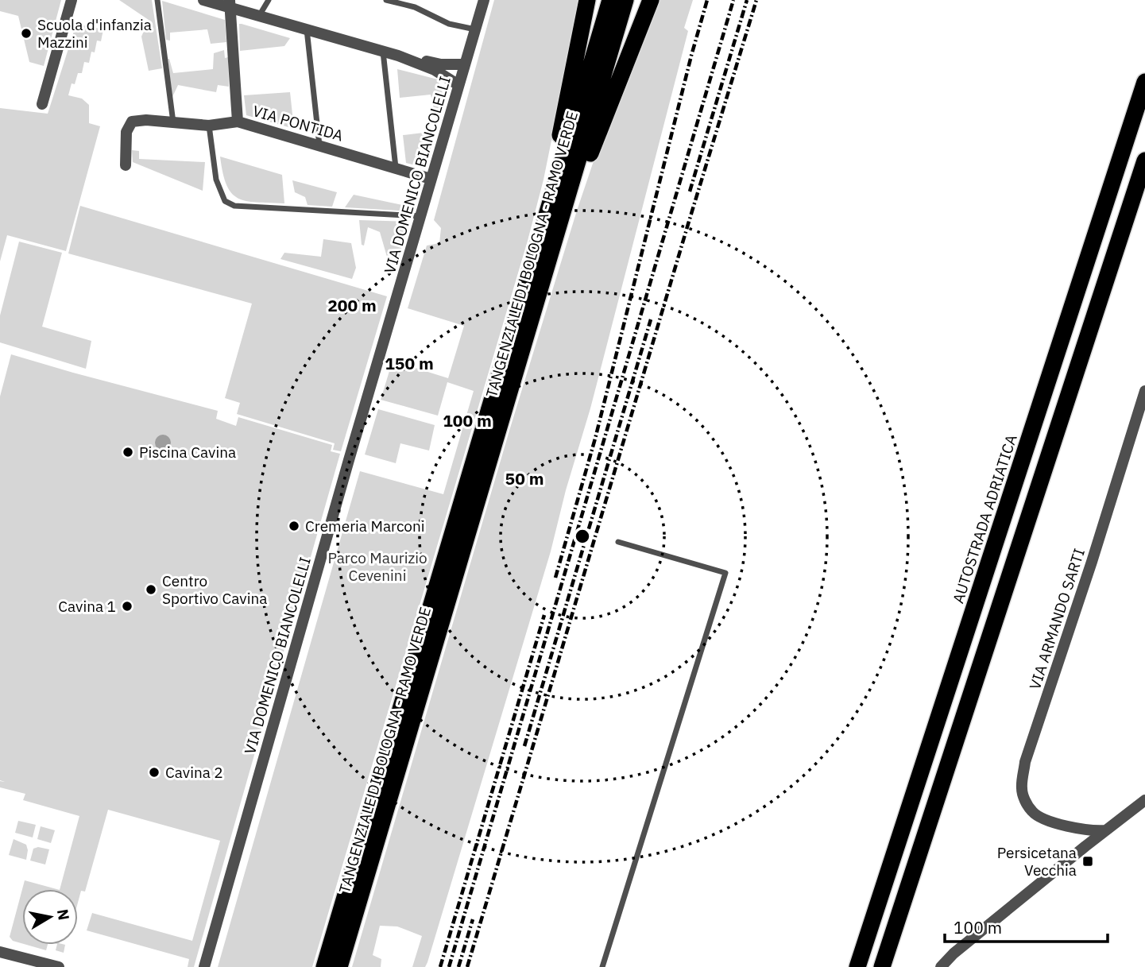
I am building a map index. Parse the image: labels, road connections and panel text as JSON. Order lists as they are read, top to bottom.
{
  "streets": {
    "highway": ["TANGENZIALE DI BOLOGNA - RAMO VERDE", "AUTOSTRADA ADRIATICA"],
    "street": ["VIA PONTIDA", "VIA DOMENICO BIANCOLELLI", "VIA ARMANDO SARTI"]
  },
  "crossings": [
    ["VIA PONTIDA", "VIA DOMENICO BIANCOLELLI"]
  ],
  "parks": ["Parco Maurizio Cevenini"],
  "places": {
    "other": [
      "Scuola d'infanzia Mazzini",
      "Piscina Cavina",
      "Cremeria Marconi",
      "Centro Sportivo Cavina",
      "Cavina 1",
      "Cavina 2"
    ],
    "transit": ["Persicetana Vecchia"]
  },
  "scale_bar": "100 m",
  "north": "right",
  "rings": [
    "200 m",
    "150 m",
    "100 m",
    "50 m"
  ]
}
